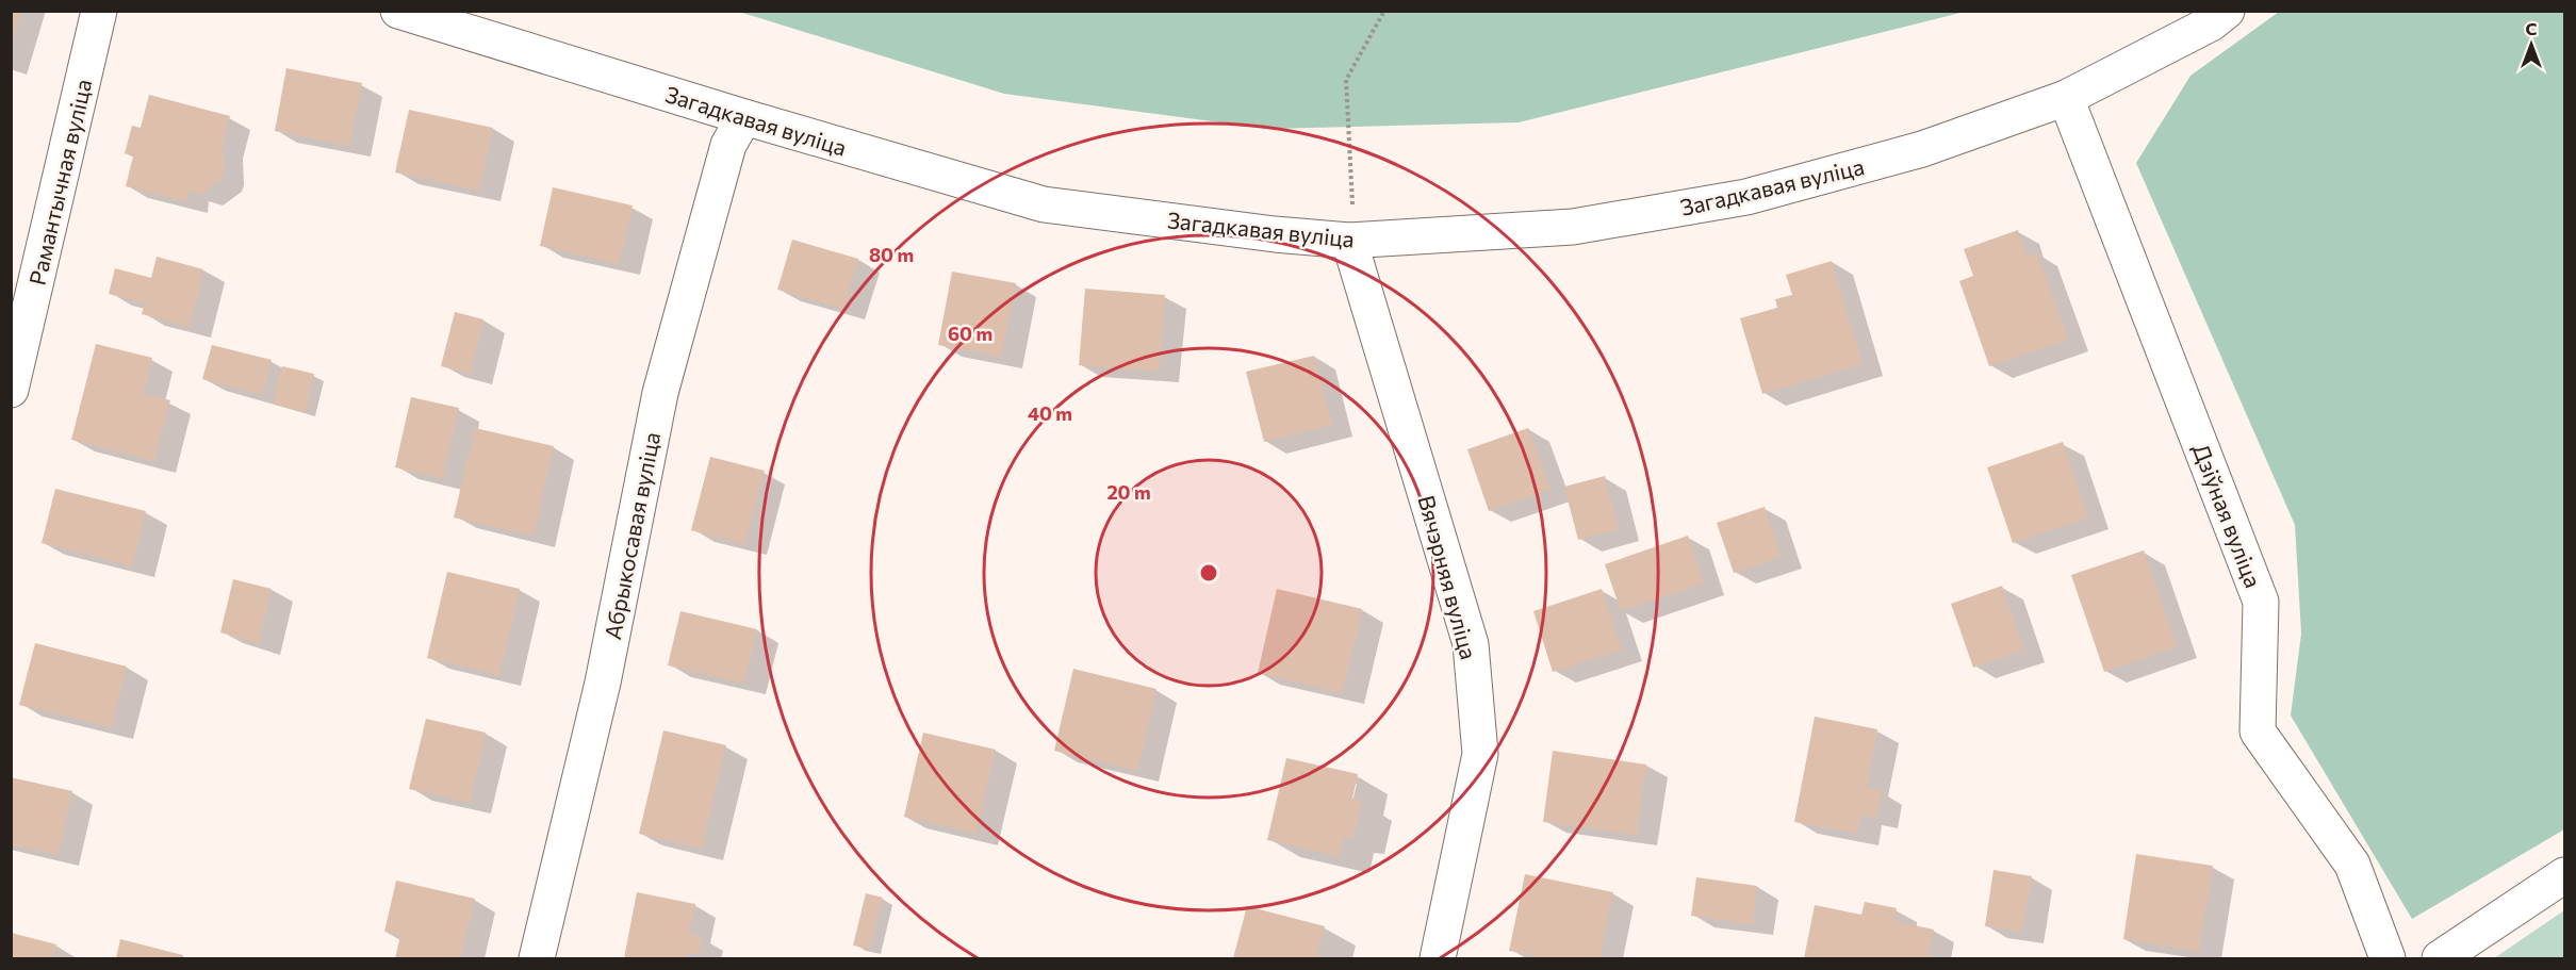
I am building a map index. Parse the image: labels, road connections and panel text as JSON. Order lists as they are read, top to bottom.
{
  "streets": {
    "street": [
      "Загадкавая вуліца",
      "Рамантычная вуліца",
      "Дзіўная вуліца",
      "Абрыкосавая вуліца",
      "Вячэрняя вуліца"
    ]
  },
  "crossings": [
    ["Загадкавая вуліца", "Дзіўная вуліца"],
    ["Загадкавая вуліца", "Абрыкосавая вуліца"],
    ["Загадкавая вуліца", "Вячэрняя вуліца"]
  ],
  "north": "top",
  "rings": [
    "80 m",
    "60 m",
    "40 m",
    "20 m"
  ]
}
